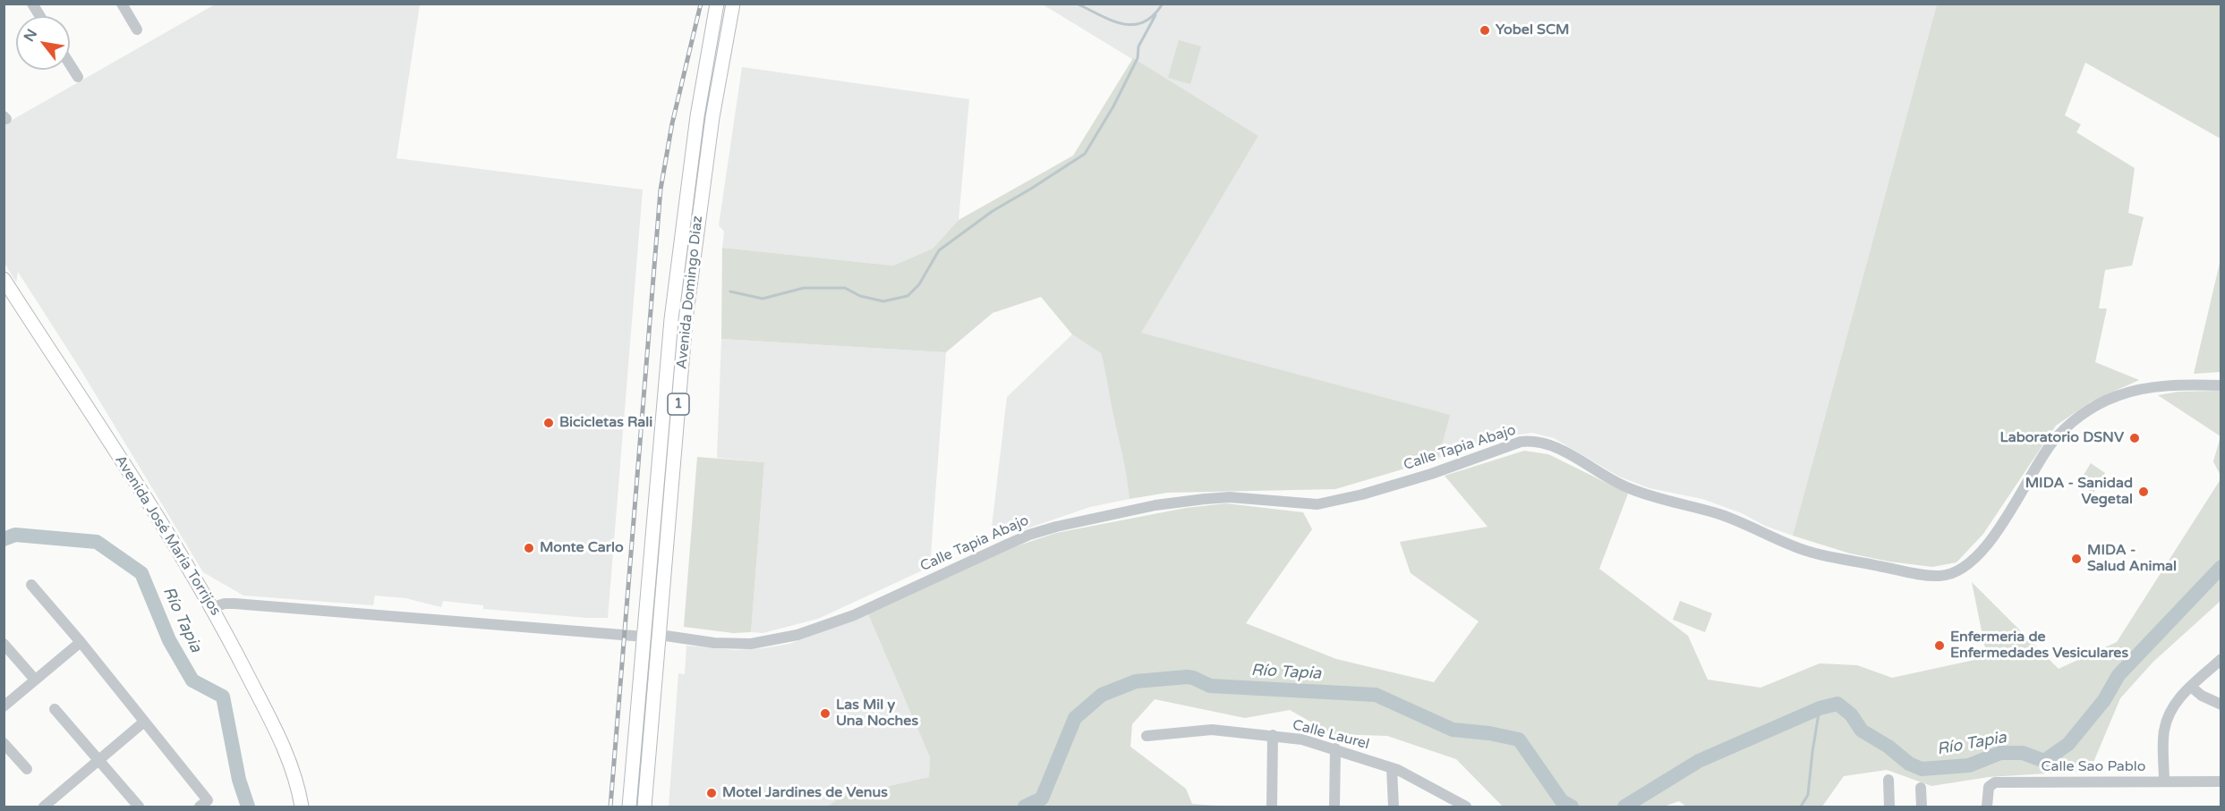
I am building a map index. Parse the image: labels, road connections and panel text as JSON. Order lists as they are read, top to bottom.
{
  "streets": {
    "main road": ["Avenida Domingo Díaz", "1", "Avenida José María Torrijos"],
    "street": ["Calle Tapia Abajo", "Calle Laurel", "Calle Sao Pablo"]
  },
  "crossings": [
    ["Avenida Domingo Díaz", "Calle Tapia Abajo"]
  ],
  "water": ["Río Tapia"],
  "places": [
    "Yobel SCM",
    "Bicicletas Rali",
    "Laboratorio DSNV",
    "MIDA - Sanidad Vegetal",
    "Monte Carlo",
    "MIDA - Salud Animal",
    "Enfermeria de Enfermedades Vesiculares",
    "Las Mil y Una Noches",
    "Motel Jardines de Venus"
  ],
  "north": "top left"
}
